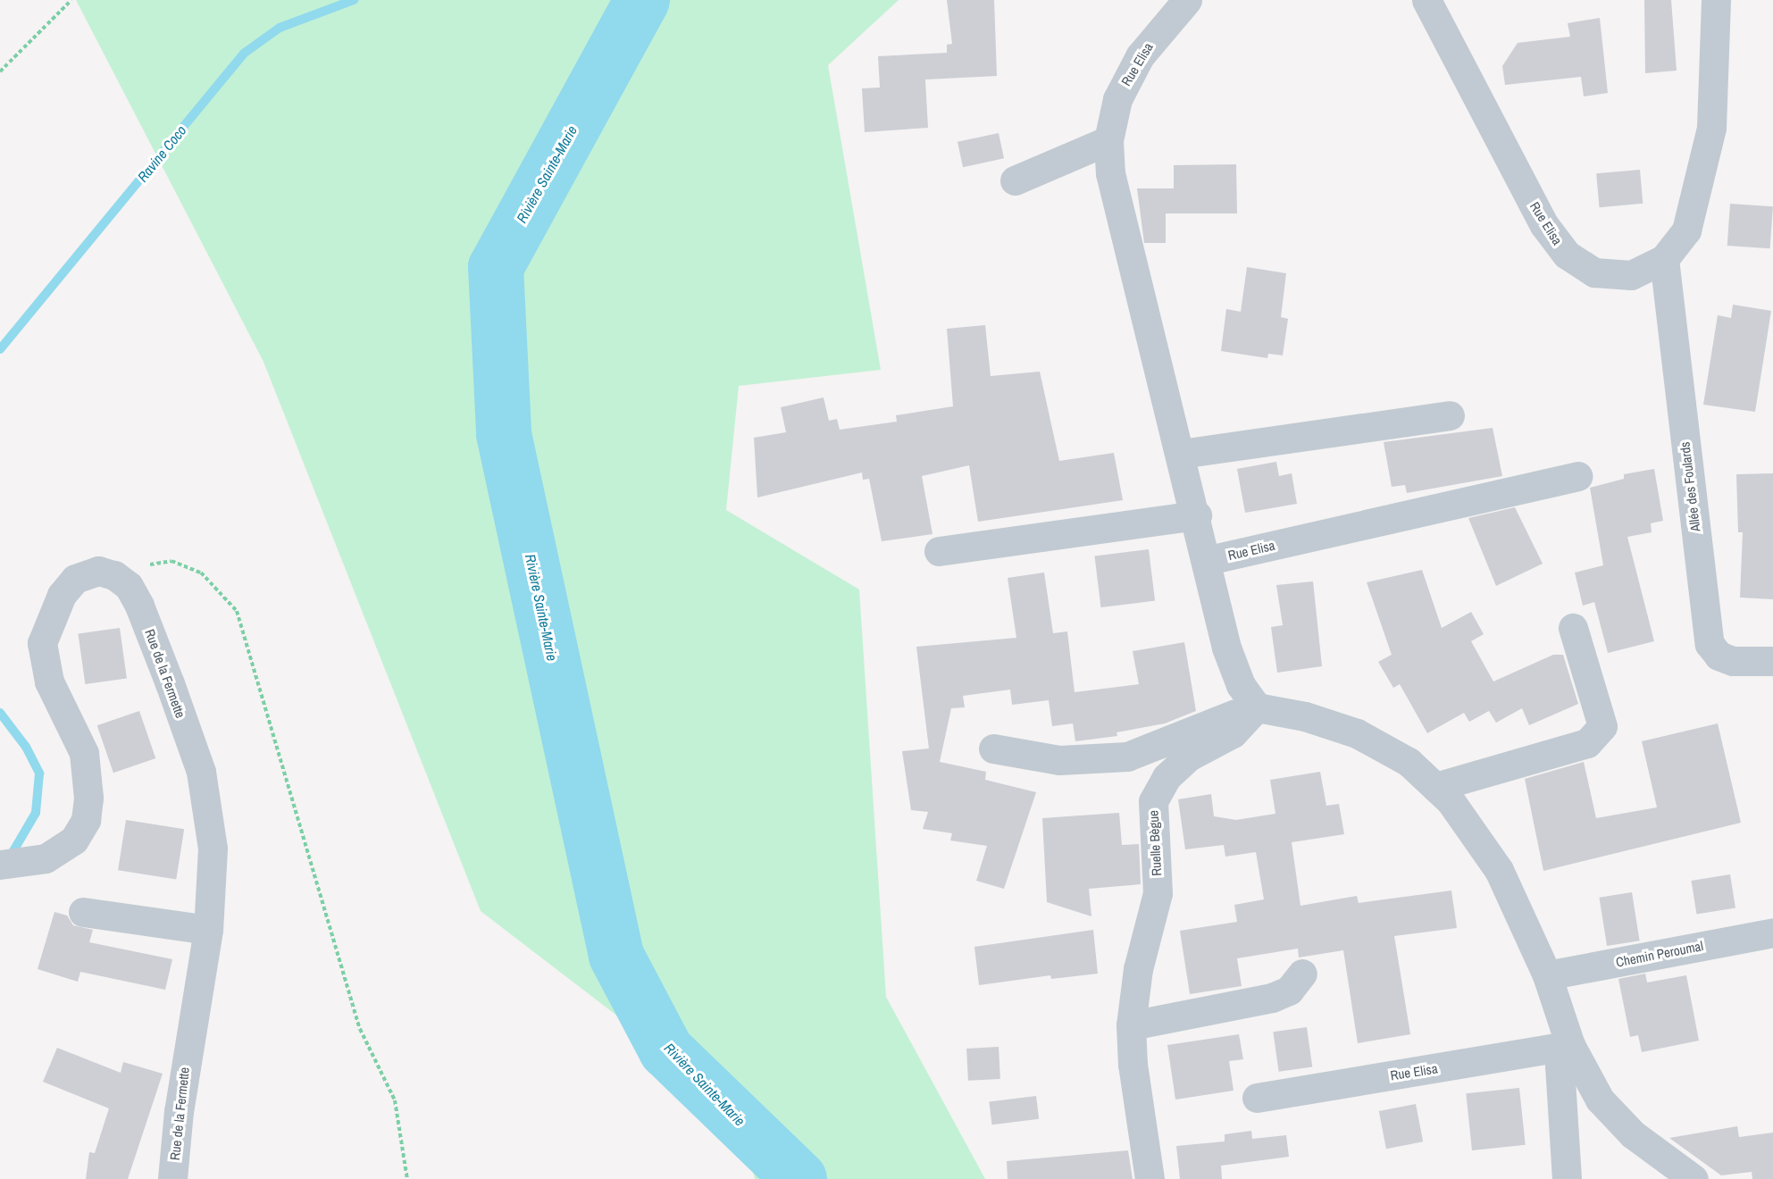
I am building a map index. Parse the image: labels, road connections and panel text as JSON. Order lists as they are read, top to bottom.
{
  "streets": {
    "street": [
      "Rue Elisa",
      "Allée des Foulards",
      "Rue de la Fermette",
      "Ruelle Bègue",
      "Chemin Peroumal"
    ]
  },
  "crossings": [
    ["Rue Elisa", "Allée des Foulards"],
    ["Rue Elisa", "Ruelle Bègue"]
  ],
  "water": ["Ravine Coco", "Rivière Sainte-Marie"]
}
